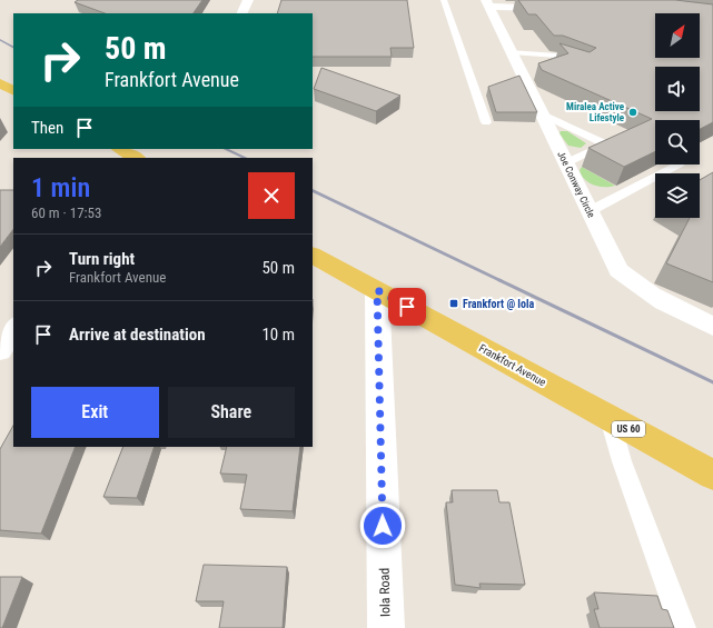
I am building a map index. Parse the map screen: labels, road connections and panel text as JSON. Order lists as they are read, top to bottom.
{
  "streets": {
    "main road": ["Frankfort Avenue", "US 60"],
    "street": ["Joe Conway Circle", "Iola Road"]
  },
  "crossings": [
    ["Frankfort Avenue", "Iola Road"]
  ],
  "places": {
    "other": ["Miralea Active Lifestyle"],
    "transit": ["Frankfort @ Iola"]
  },
  "north": "top right",
  "page": {
    "turn": ["50 m", "Frankfort Avenue"],
    "then": "Then",
    "heading": ["1 min", "60 m · 17:53"],
    "list": [
      {
        "name": "Turn right",
        "note": "Frankfort Avenue",
        "value": "50 m"
      },
      {
        "name": "Arrive at destination",
        "value": "10 m"
      }
    ],
    "buttons": ["Exit", "Share"]
  }
}
